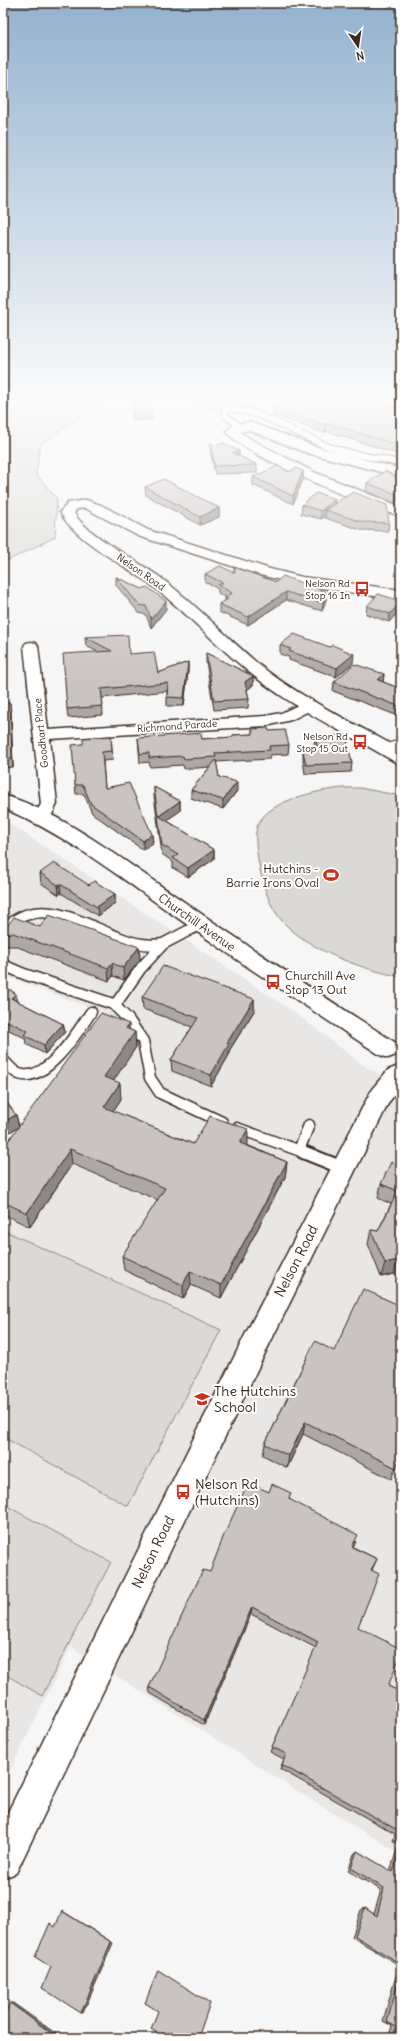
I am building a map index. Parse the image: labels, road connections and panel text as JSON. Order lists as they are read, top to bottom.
{
  "streets": {
    "street": [
      "Nelson Road",
      "Richmond Parade",
      "Goodhart Place",
      "Churchill Avenue"
    ]
  },
  "crossings": [
    ["Nelson Road", "Richmond Parade"],
    ["Nelson Road", "Churchill Avenue"],
    ["Richmond Parade", "Goodhart Place"],
    ["Goodhart Place", "Churchill Avenue"]
  ],
  "places": {
    "bus stop": [
      "Nelson Rd Stop 16 In",
      "Nelson Rd Stop 15 Out",
      "Churchill Ave Stop 13 Out",
      "Nelson Rd (Hutchins)"
    ],
    "sports": ["Hutchins - Barrie Irons Oval"],
    "school or university": ["The Hutchins School"]
  },
  "north": "bottom"
}
